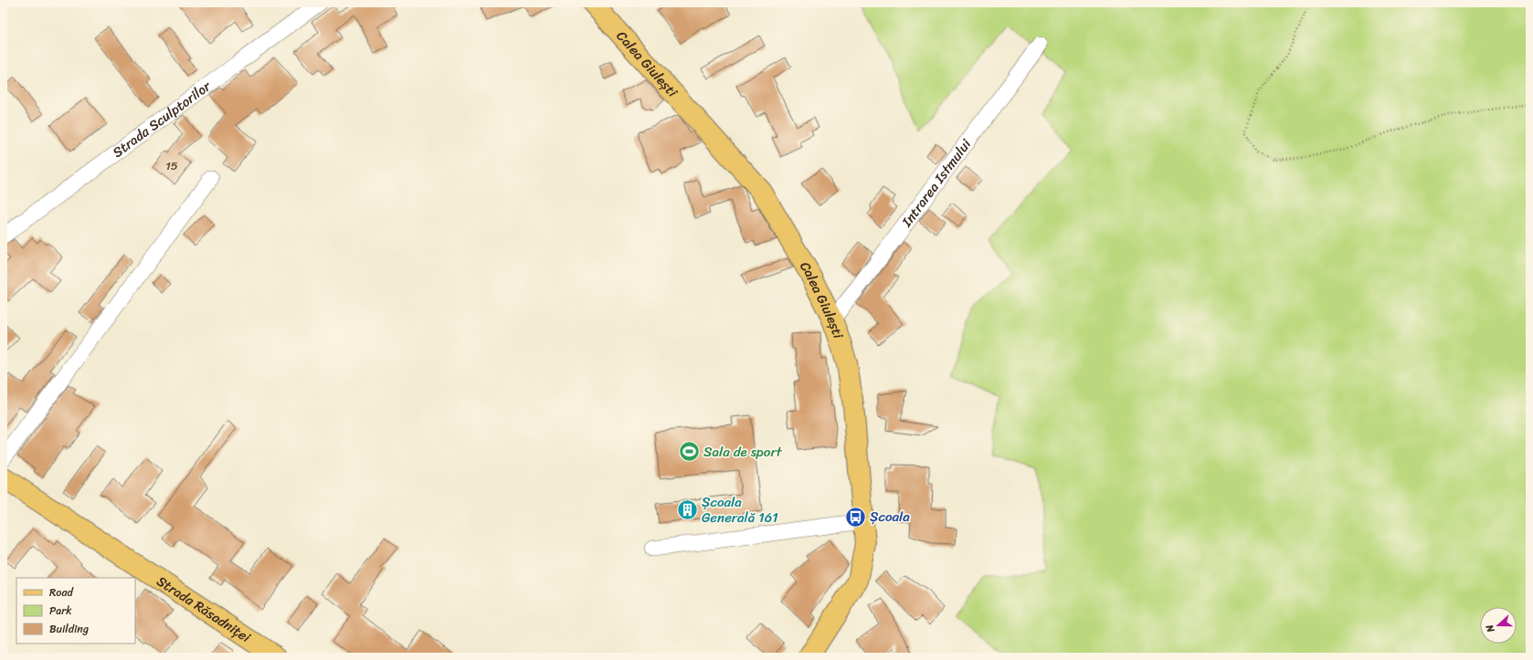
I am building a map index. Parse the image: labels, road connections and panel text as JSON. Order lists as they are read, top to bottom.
{
  "streets": {
    "main road": ["Calea Giulești", "Strada Răsadniței"],
    "street": ["Strada Sculptorilor", "Intrarea Istmului"]
  },
  "crossings": [
    ["Calea Giulești", "Intrarea Istmului"]
  ],
  "places": {
    "sports": ["Sala de sport"],
    "building": ["Școala Generală 161"],
    "bus stop": ["Școala"]
  },
  "house_numbers": ["15"],
  "legend": ["Road", "Park", "Building"],
  "north": "left"
}
